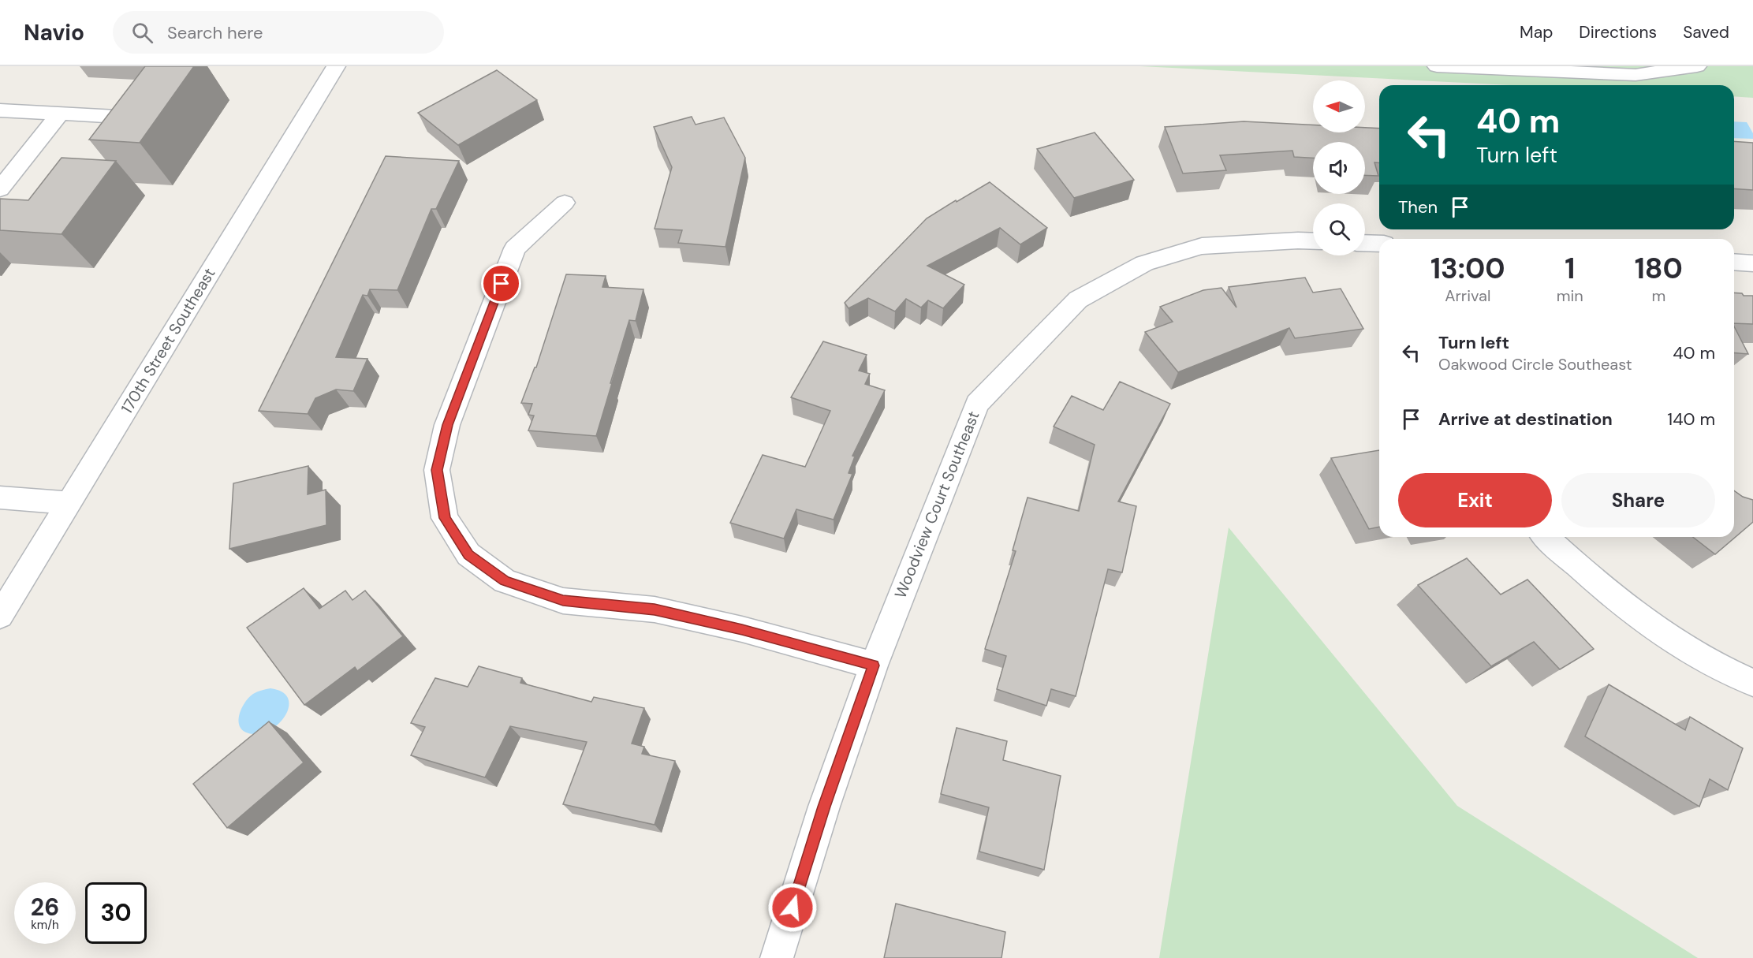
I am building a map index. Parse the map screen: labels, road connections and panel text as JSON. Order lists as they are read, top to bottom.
{
  "streets": {
    "street": ["170th Street Southeast", "Woodview Court Southeast"]
  },
  "north": "left",
  "page": {
    "header": "Navio",
    "search": "Search here",
    "nav": ["Map", "Directions", "Saved"],
    "turn": ["40 m", "Turn left"],
    "then": "Then",
    "eta": [
      "13:00",
      "Arrival",
      "1",
      "min",
      "180",
      "m"
    ],
    "list": [
      {
        "name": "Turn left",
        "note": "Oakwood Circle Southeast",
        "value": "40 m"
      },
      {
        "name": "Arrive at destination",
        "value": "140 m"
      }
    ],
    "buttons": ["Exit", "Share"],
    "speed": "26 km/h",
    "limit": "30"
  }
}
